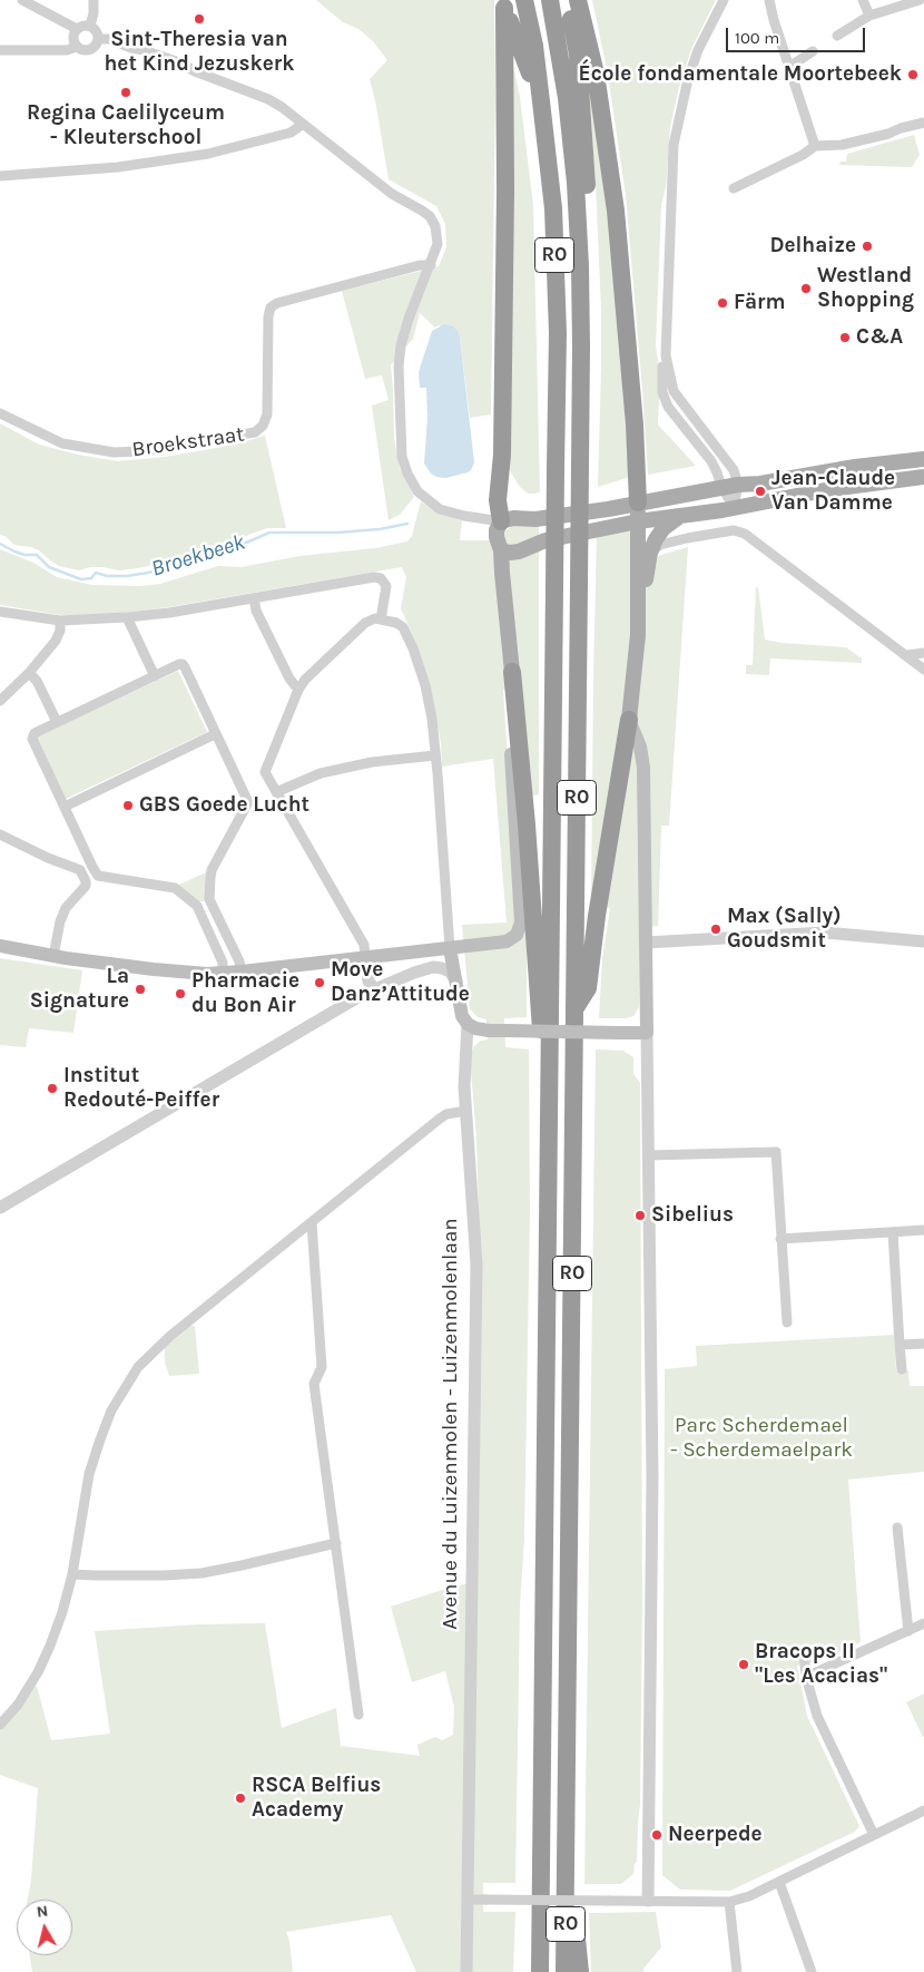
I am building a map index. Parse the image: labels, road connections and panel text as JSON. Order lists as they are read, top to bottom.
{
  "streets": {
    "highway": ["R0"],
    "street": ["Broekstraat", "Avenue du Luizenmolen - Luizenmolenlaan"]
  },
  "water": ["Broekbeek"],
  "parks": ["Parc Scherdemael - Scherdemaelpark"],
  "places": [
    "Sint-Theresia van het Kind Jezuskerk",
    "École fondamentale Moortebeek",
    "Regina Caelilyceum - Kleuterschool",
    "Delhaize",
    "Westland Shopping",
    "Färm",
    "C&A",
    "Jean-Claude Van Damme",
    "GBS Goede Lucht",
    "Max (Sally) Goudsmit",
    "Move Danz’Attitude",
    "La Signature",
    "Pharmacie du Bon Air",
    "Institut Redouté-Peiffer",
    "Sibelius",
    "Bracops II \"Les Acacias\"",
    "RSCA Belfius Academy",
    "Neerpede"
  ],
  "scale_bar": "100 m",
  "north": "top"
}
